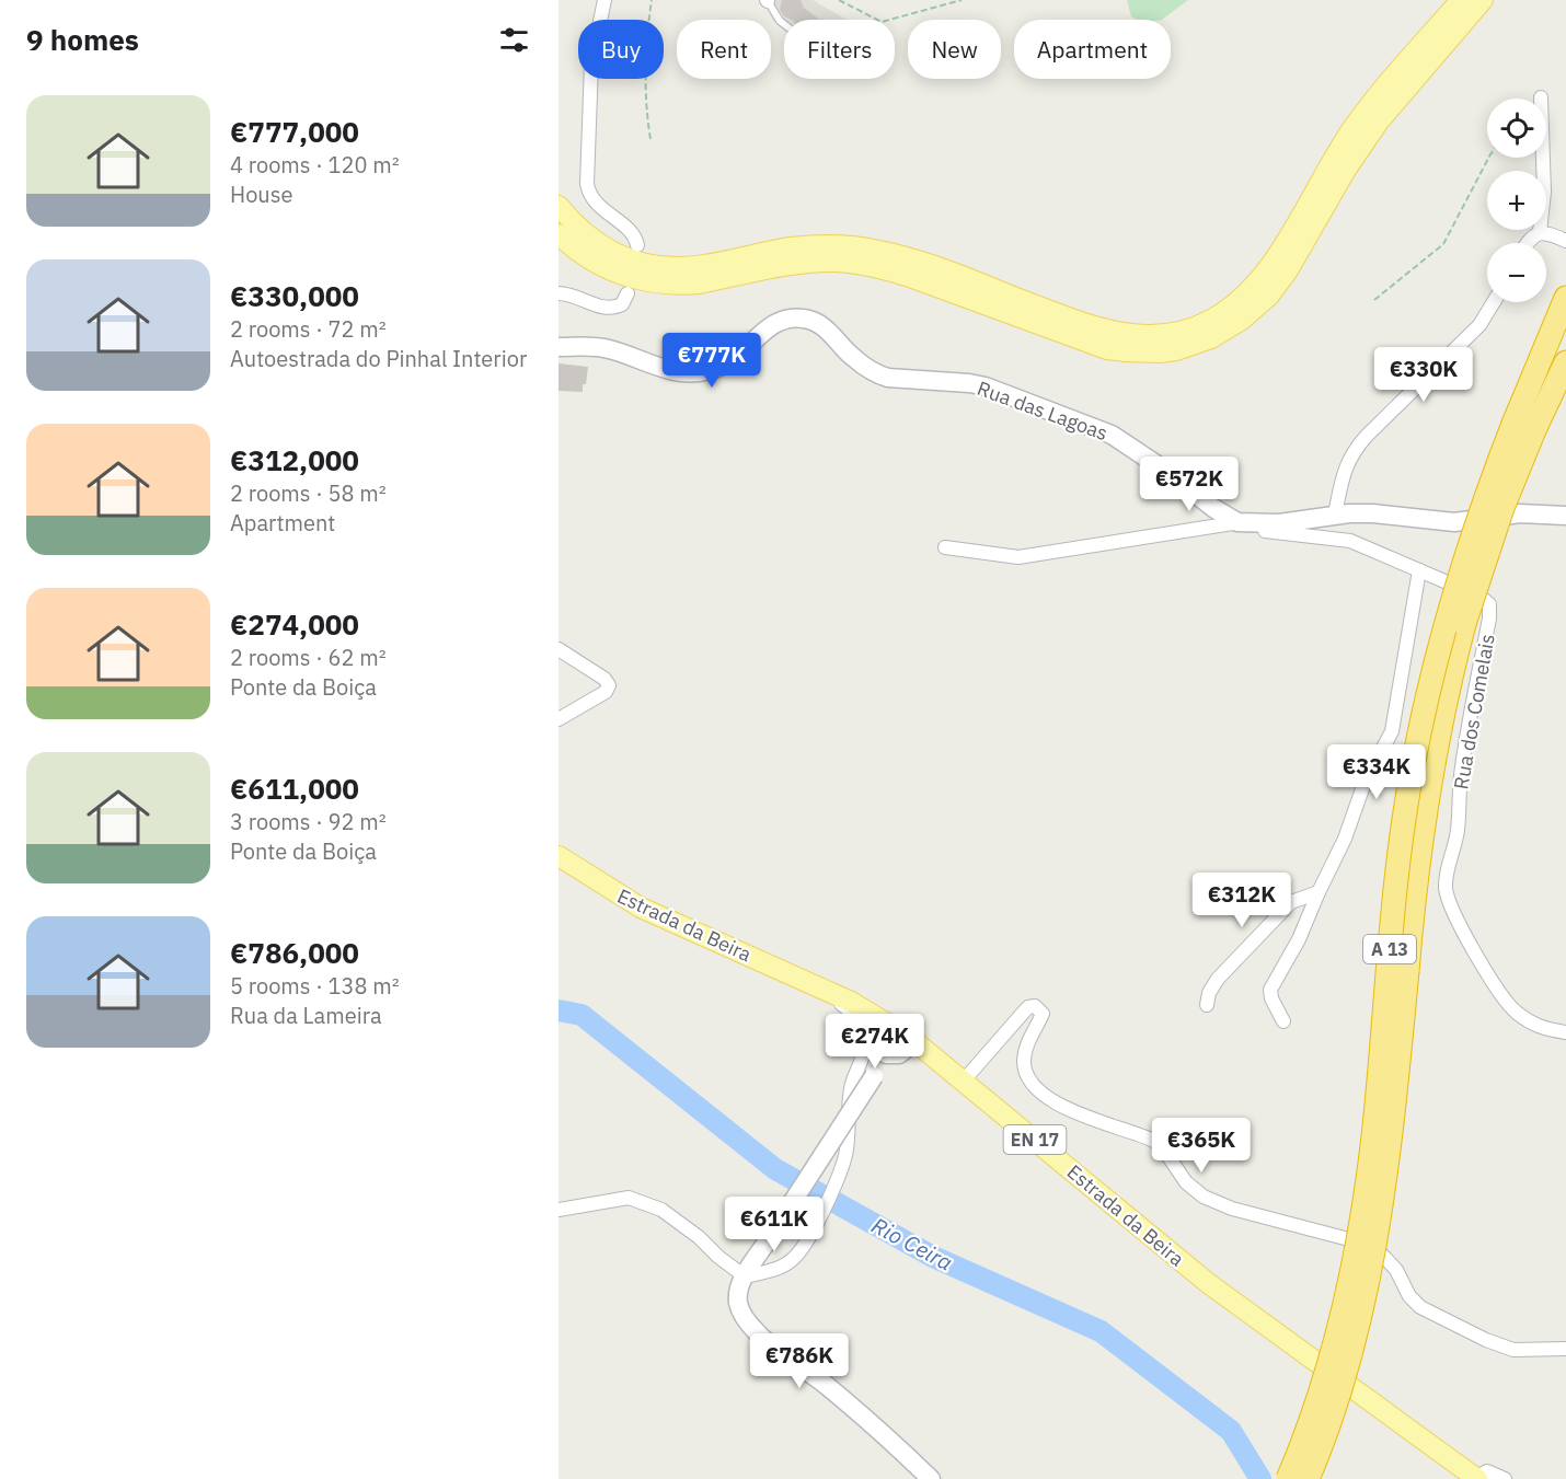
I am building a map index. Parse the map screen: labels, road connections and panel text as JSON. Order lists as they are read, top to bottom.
{
  "streets": {
    "highway": ["A 13"],
    "main road": ["Estrada da Beira", "EN 17"],
    "street": ["Rua das Lagoas", "Rua dos Comelais"]
  },
  "crossings": [
    ["Rua das Lagoas", "Rua dos Comelais"]
  ],
  "water": ["Rio Ceira"],
  "page": {
    "heading": "9 homes",
    "chip": [
      "Buy",
      "Rent",
      "Filters",
      "New",
      "Apartment"
    ],
    "list": [
      {
        "name": "€777,000",
        "note": "4 rooms · 120 m² · House"
      },
      {
        "name": "€330,000",
        "note": "2 rooms · 72 m² · Autoestrada do Pinhal Interior"
      },
      {
        "name": "€312,000",
        "note": "2 rooms · 58 m² · Apartment"
      },
      {
        "name": "€274,000",
        "note": "2 rooms · 62 m² · Ponte da Boiça"
      },
      {
        "name": "€611,000",
        "note": "3 rooms · 92 m² · Ponte da Boiça"
      },
      {
        "name": "€786,000",
        "note": "5 rooms · 138 m² · Rua da Lameira"
      }
    ],
    "map_buttons": ["+", "−"],
    "price": [
      "€777K",
      "€330K",
      "€572K",
      "€334K",
      "€312K",
      "€274K",
      "€365K",
      "€611K",
      "€786K"
    ]
  }
}
